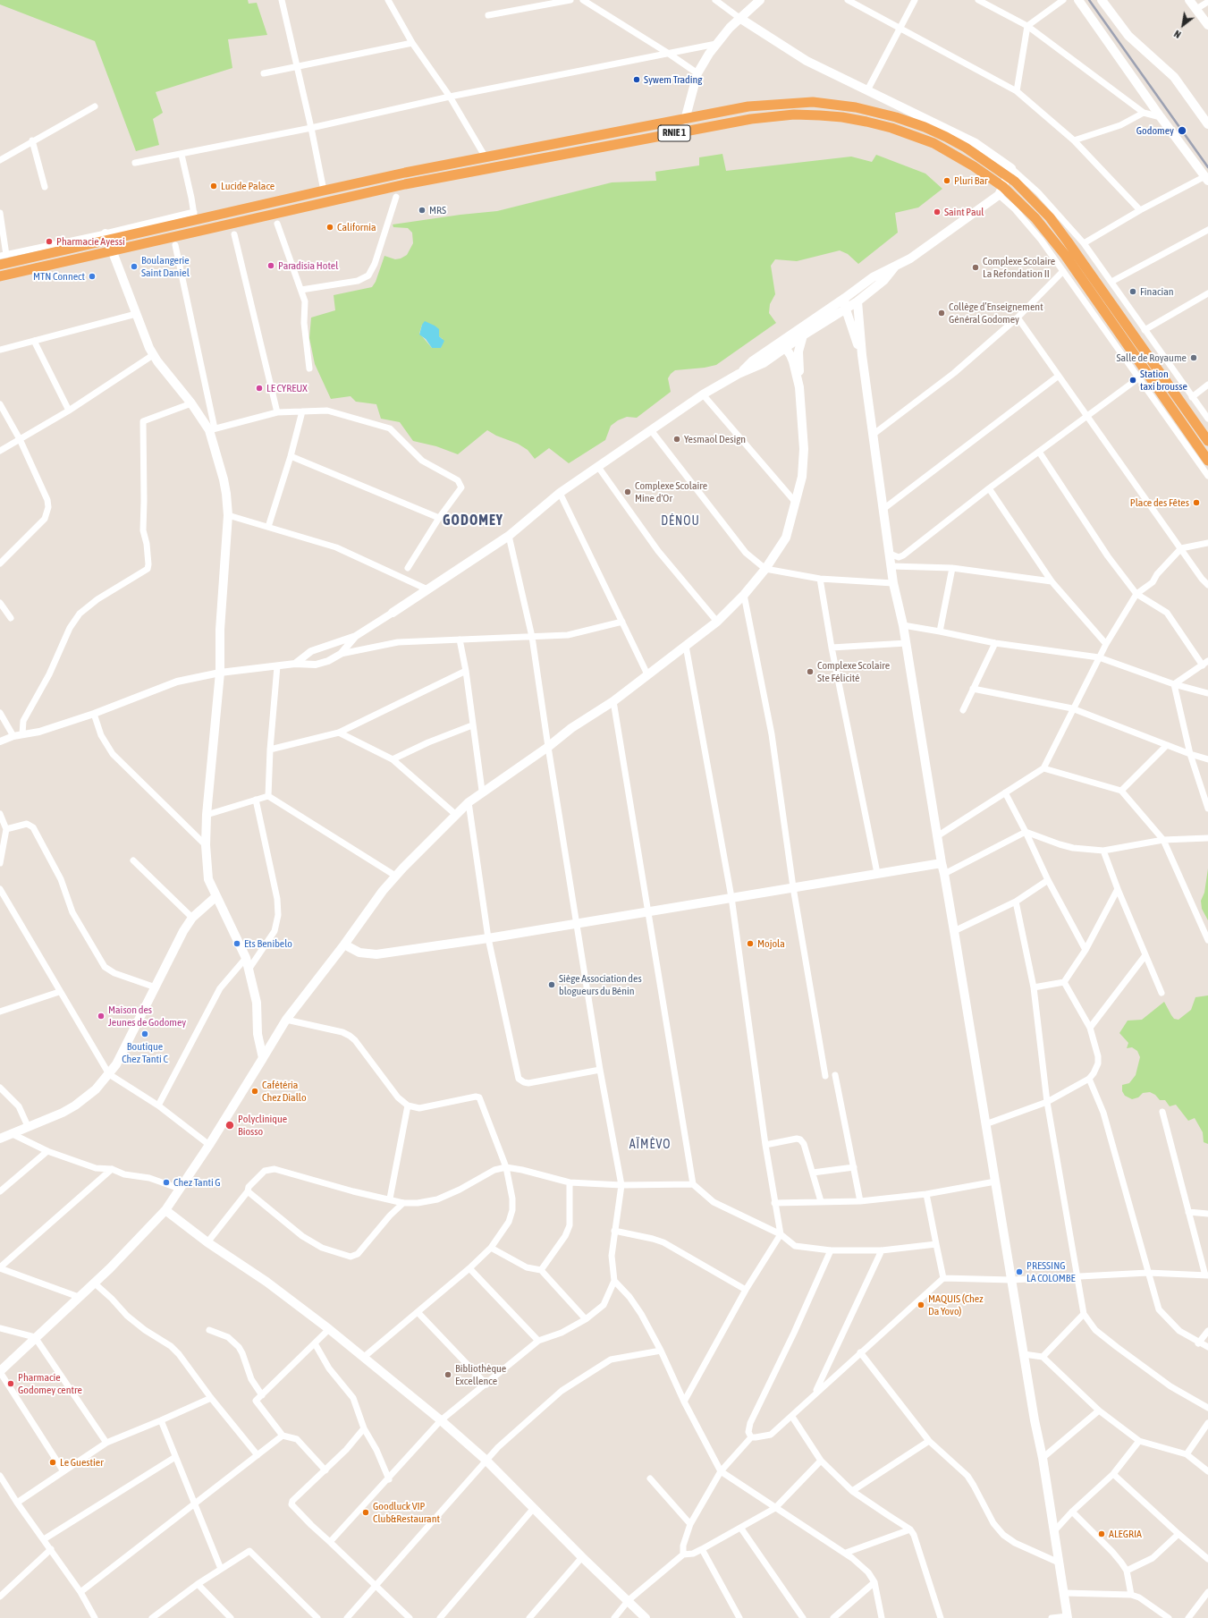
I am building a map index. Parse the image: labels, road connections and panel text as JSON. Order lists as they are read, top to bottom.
{
  "streets": {
    "highway": ["RNIE 1"]
  },
  "districts": ["GODOMEY", "DÉNOU", "AÏMÈVO"],
  "places": [
    "Sywem Trading",
    "Godomey",
    "Pluri Bar",
    "Lucide Palace",
    "MRS",
    "Saint Paul",
    "California",
    "Pharmacie Ayessi",
    "Paradisia Hotel",
    "Boulangerie Saint Daniel",
    "Complexe Scolaire La Refondation II",
    "MTN Connect",
    "Finacian",
    "Collège d’Enseignement Général Godomey",
    "Salle de Royaume",
    "Station taxi brousse",
    "LE CYREUX",
    "Yesmaol Design",
    "Complexe Scolaire Mine d'Or",
    "Place des Fêtes",
    "Complexe Scolaire Ste Félicité",
    "Ets Benibelo",
    "Mojola",
    "Siège Association des blogueurs du Bénin",
    "Maison des Jeunes de Godomey",
    "Boutique Chez Tanti C",
    "Cafétéria Chez Diallo",
    "Polyclinique Biosso",
    "Chez Tanti G",
    "PRESSING LA COLOMBE",
    "MAQUIS (Chez Da Yovo)",
    "Bibliothèque Excellence",
    "Pharmacie Godomey centre",
    "Le Guestier",
    "Goodluck VIP Club&Restaurant",
    "ALEGRIA"
  ],
  "north": "bottom left"
}
